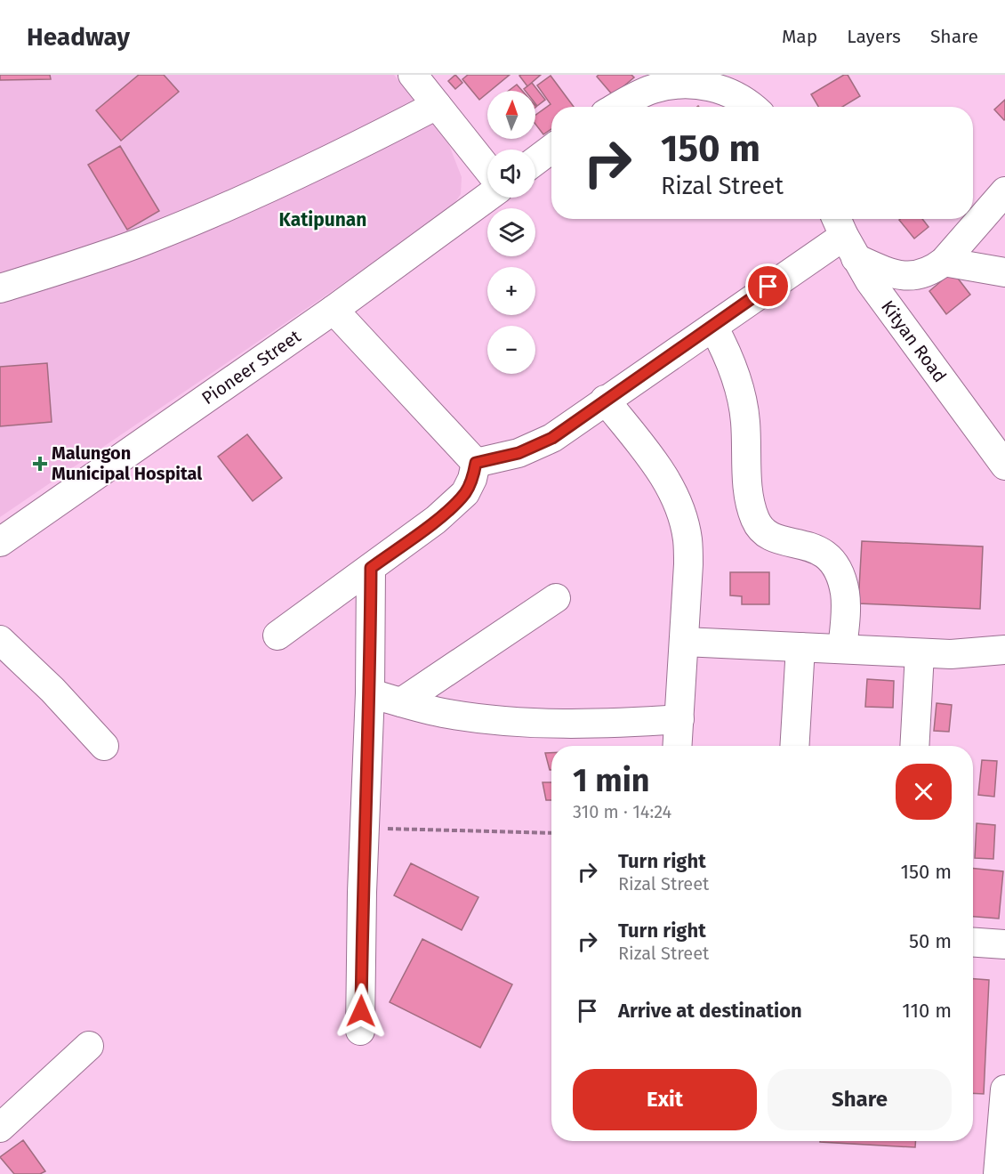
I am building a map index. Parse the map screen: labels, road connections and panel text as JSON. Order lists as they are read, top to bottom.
{
  "streets": {
    "street": ["Kityan Road", "Pioneer Street"]
  },
  "districts": ["Katipunan"],
  "places": {
    "health": ["Malungon Municipal Hospital"]
  },
  "north": "top",
  "page": {
    "header": "Headway",
    "nav": ["Map", "Layers", "Share"],
    "map_buttons": ["+", "−"],
    "turn": ["150 m", "Rizal Street"],
    "heading": ["1 min", "310 m · 14:24"],
    "list": [
      {
        "name": "Turn right",
        "note": "Rizal Street",
        "value": "150 m"
      },
      {
        "name": "Turn right",
        "note": "Rizal Street",
        "value": "50 m"
      },
      {
        "name": "Arrive at destination",
        "value": "110 m"
      }
    ],
    "buttons": ["Exit", "Share"]
  }
}
